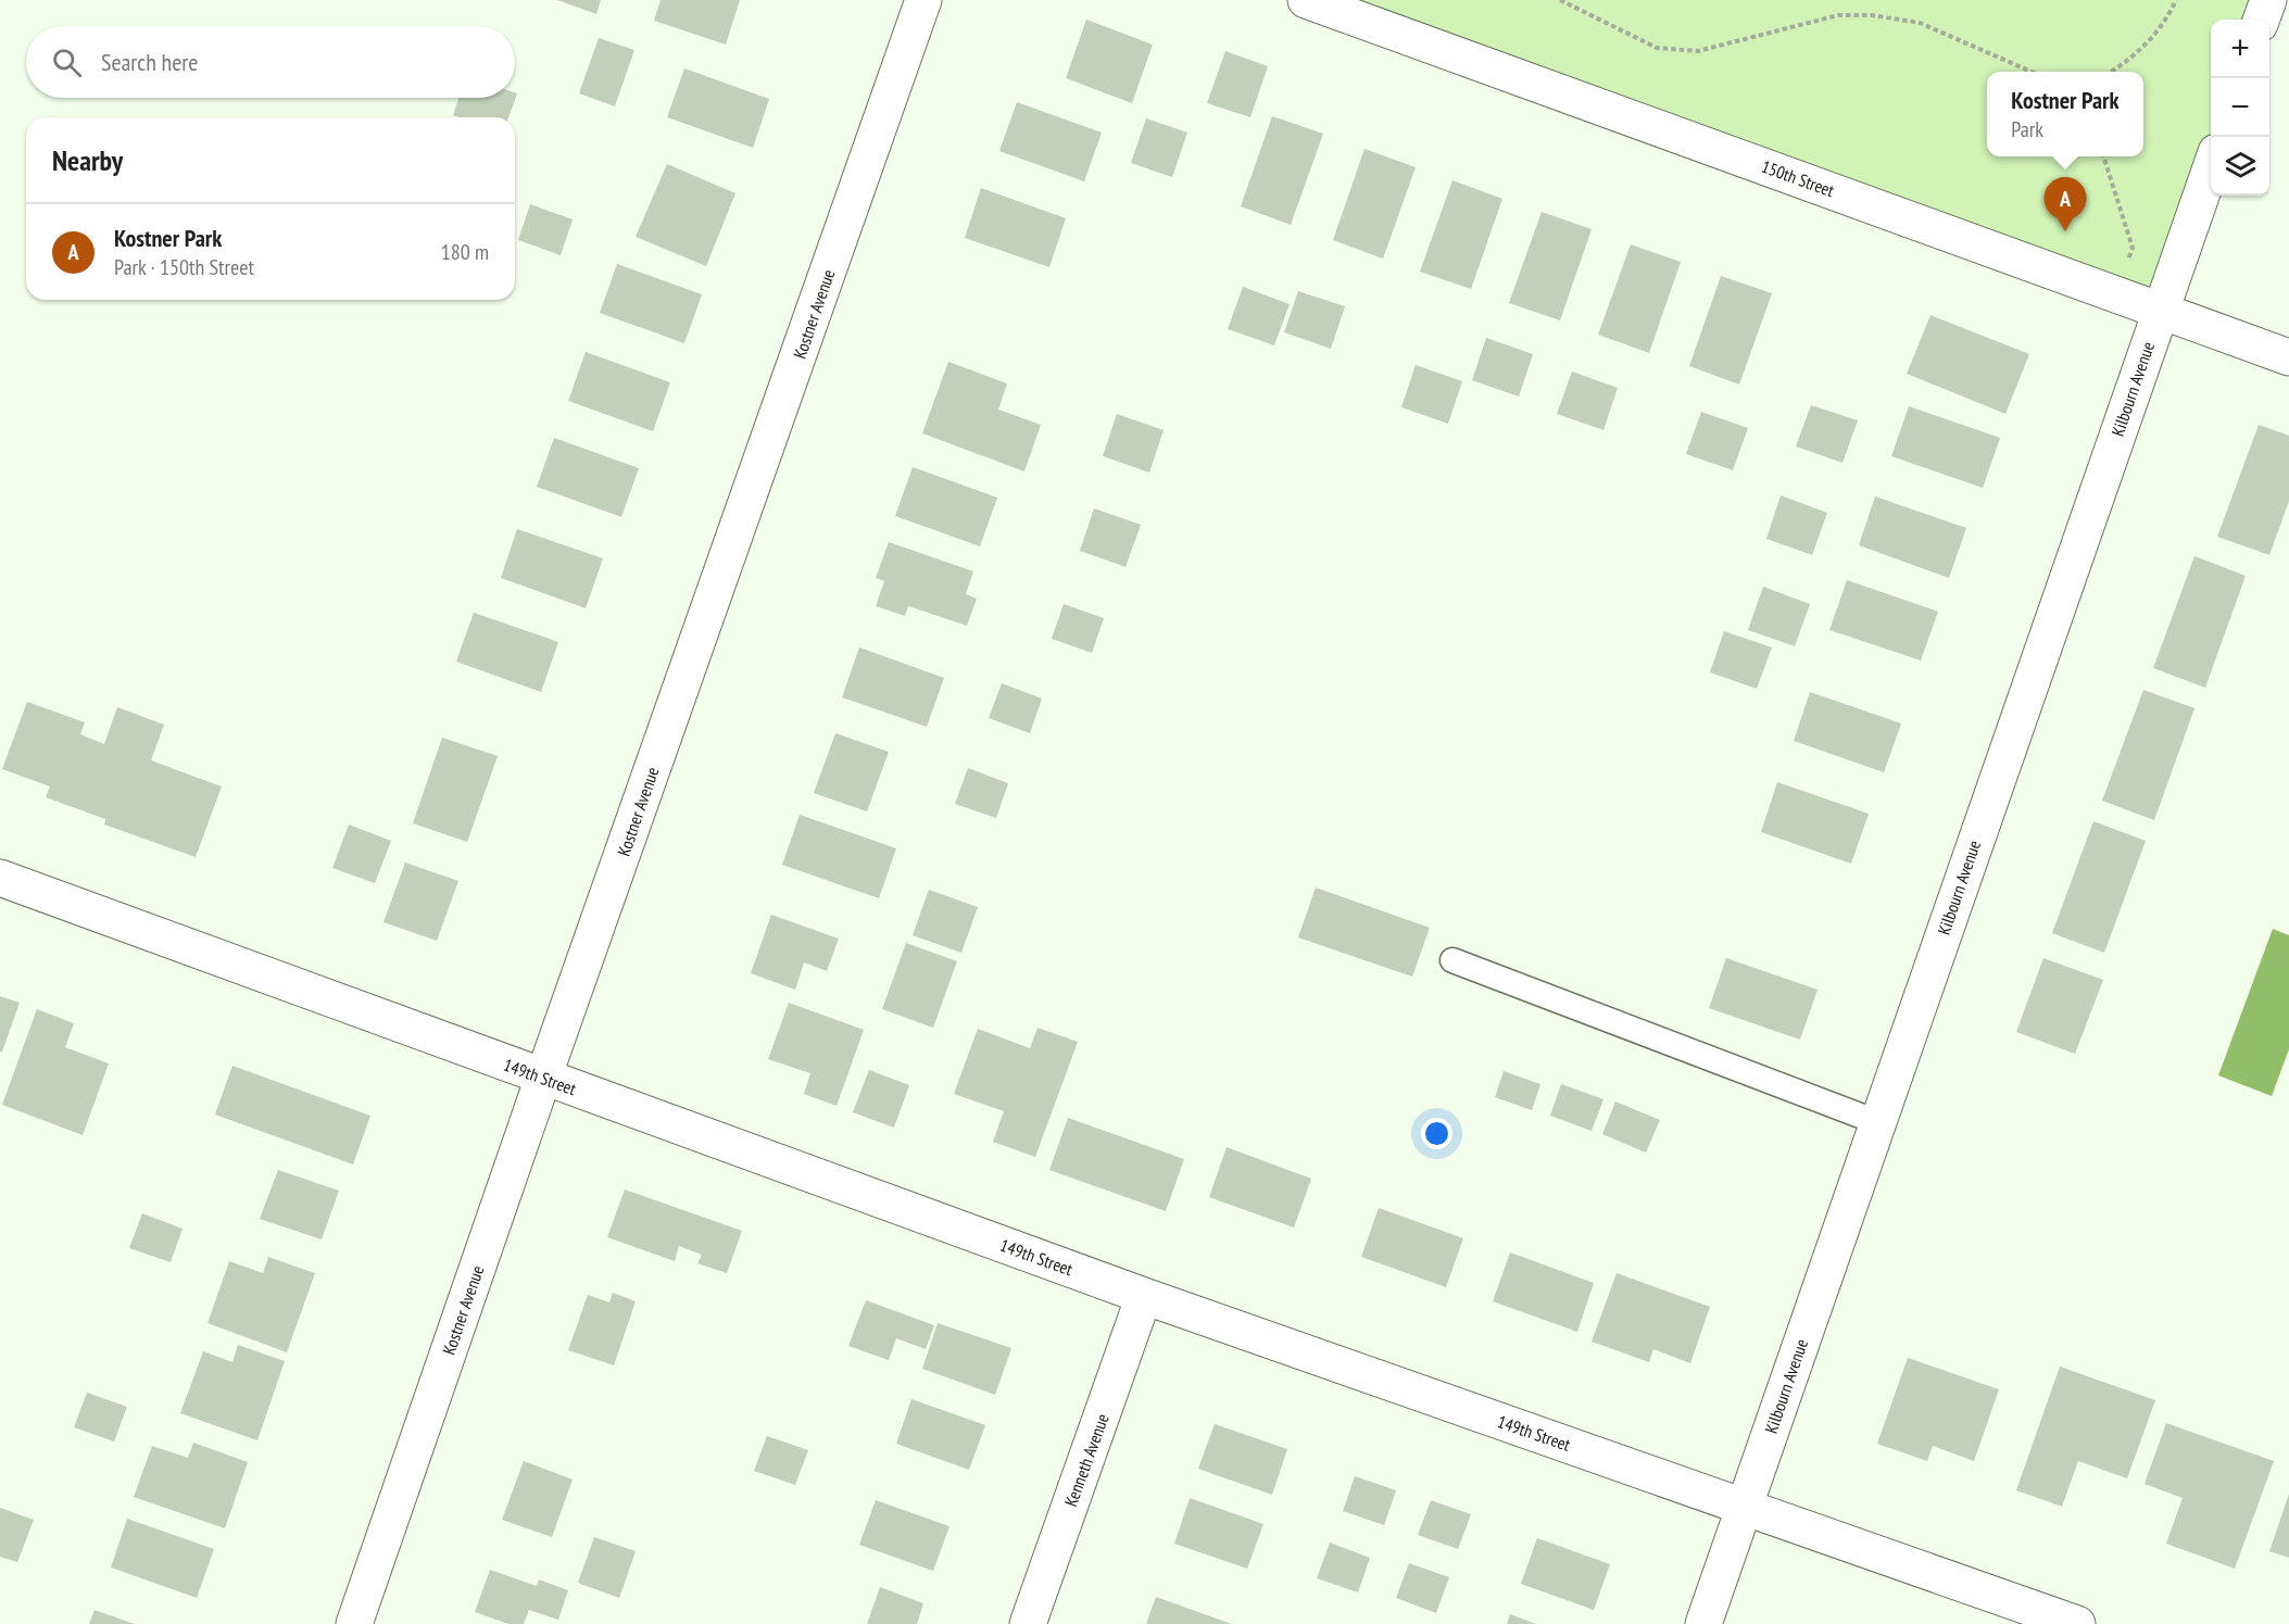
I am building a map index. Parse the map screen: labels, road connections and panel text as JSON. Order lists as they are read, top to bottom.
{
  "streets": {
    "street": [
      "150th Street",
      "Kostner Avenue",
      "Kilbourn Avenue",
      "149th Street",
      "Kenneth Avenue"
    ]
  },
  "crossings": [
    ["150th Street", "Kilbourn Avenue"],
    ["Kostner Avenue", "149th Street"],
    ["Kilbourn Avenue", "149th Street"],
    ["149th Street", "Kenneth Avenue"]
  ],
  "page": {
    "map_buttons": ["+", "−"],
    "search": "Search here",
    "popup": ["Kostner Park", "Park"],
    "heading": "Nearby",
    "pins": "A",
    "list": [
      {
        "mark": "A",
        "name": "Kostner Park",
        "note": "Park · 150th Street",
        "value": "180 m"
      }
    ]
  }
}
